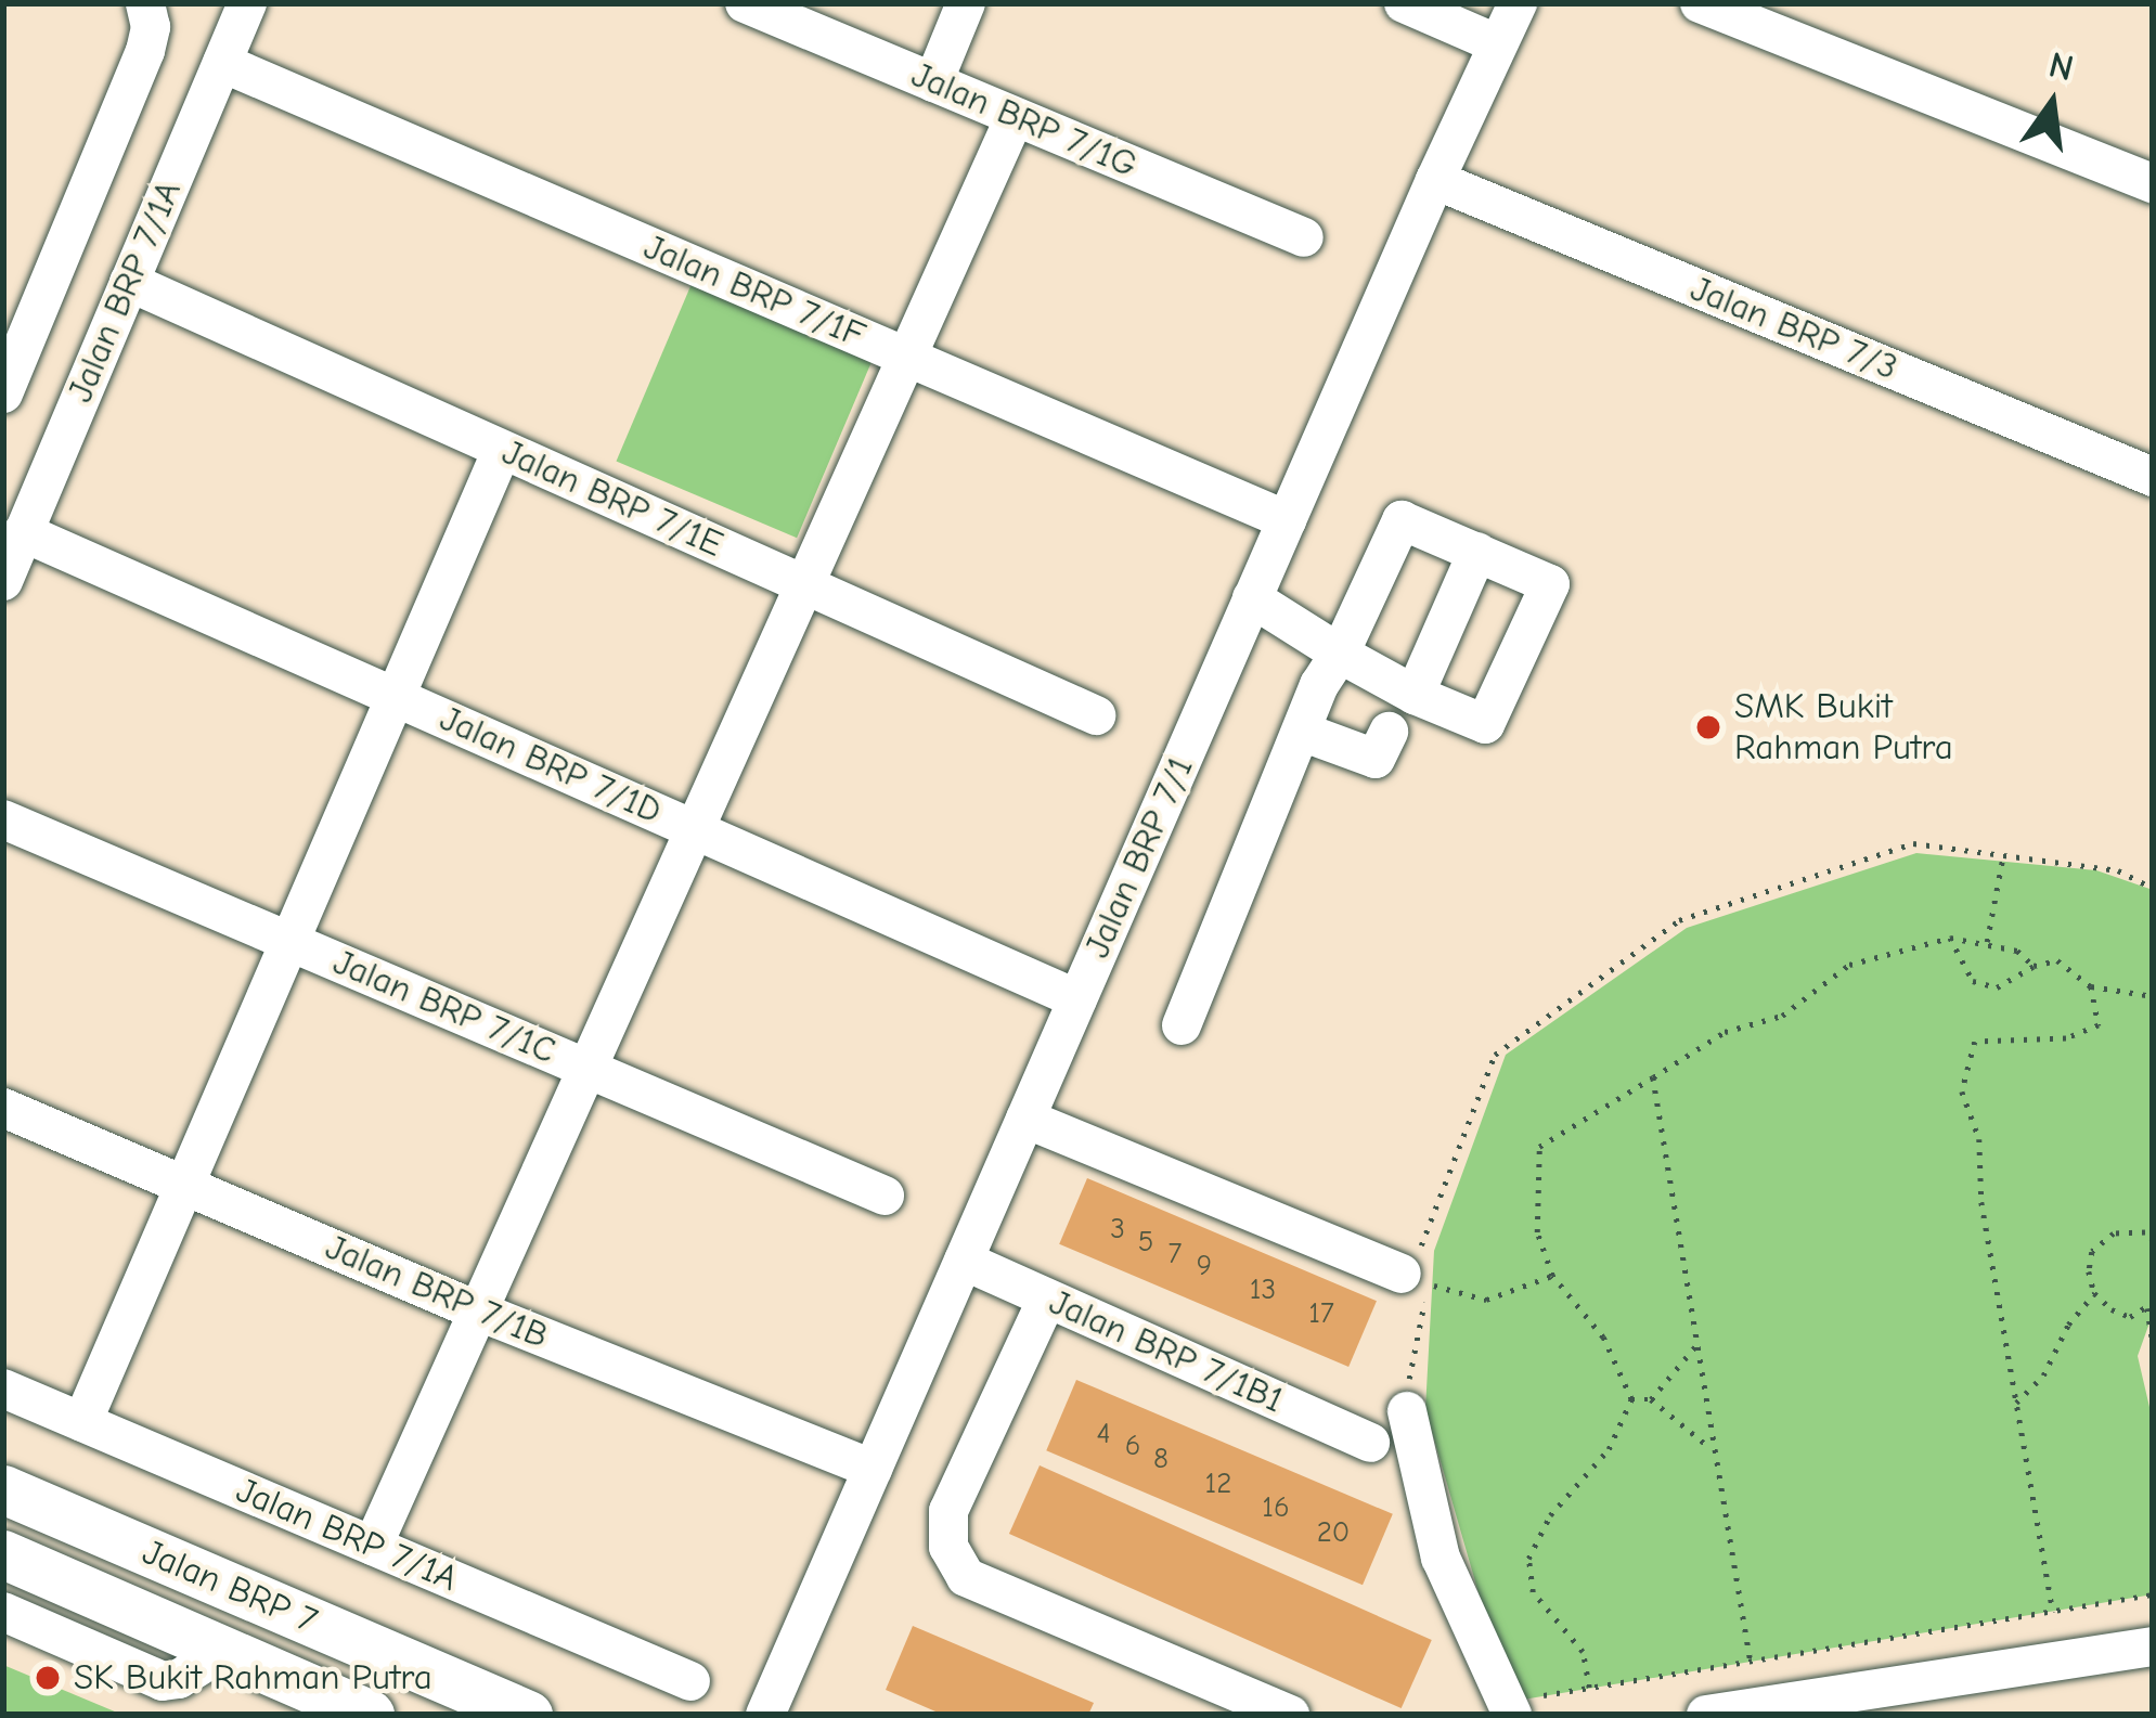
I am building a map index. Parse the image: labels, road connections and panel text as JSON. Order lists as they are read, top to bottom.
{
  "streets": {
    "main road": ["Jalan BRP 7"],
    "street": [
      "Jalan BRP 7/1G",
      "Jalan BRP 7/1A",
      "Jalan BRP 7/1F",
      "Jalan BRP 7/3",
      "Jalan BRP 7/1E",
      "Jalan BRP 7/1D",
      "Jalan BRP 7/1",
      "Jalan BRP 7/1C",
      "Jalan BRP 7/1B",
      "Jalan BRP 7/1B1"
    ]
  },
  "crossings": [
    ["Jalan BRP 7/1A", "Jalan BRP 7/1F"],
    ["Jalan BRP 7/1A", "Jalan BRP 7/1E"],
    ["Jalan BRP 7/1A", "Jalan BRP 7/1D"],
    ["Jalan BRP 7/1F", "Jalan BRP 7/1"],
    ["Jalan BRP 7/3", "Jalan BRP 7/1"],
    ["Jalan BRP 7/1D", "Jalan BRP 7/1"],
    ["Jalan BRP 7/1", "Jalan BRP 7/1B"],
    ["Jalan BRP 7/1", "Jalan BRP 7/1B1"]
  ],
  "places": ["SMK Bukit Rahman Putra", "SK Bukit Rahman Putra"],
  "house_numbers": [
    "3",
    "5",
    "7",
    "9",
    "13",
    "17",
    "4",
    "6",
    "8",
    "12",
    "16",
    "20"
  ],
  "north": "top"
}
